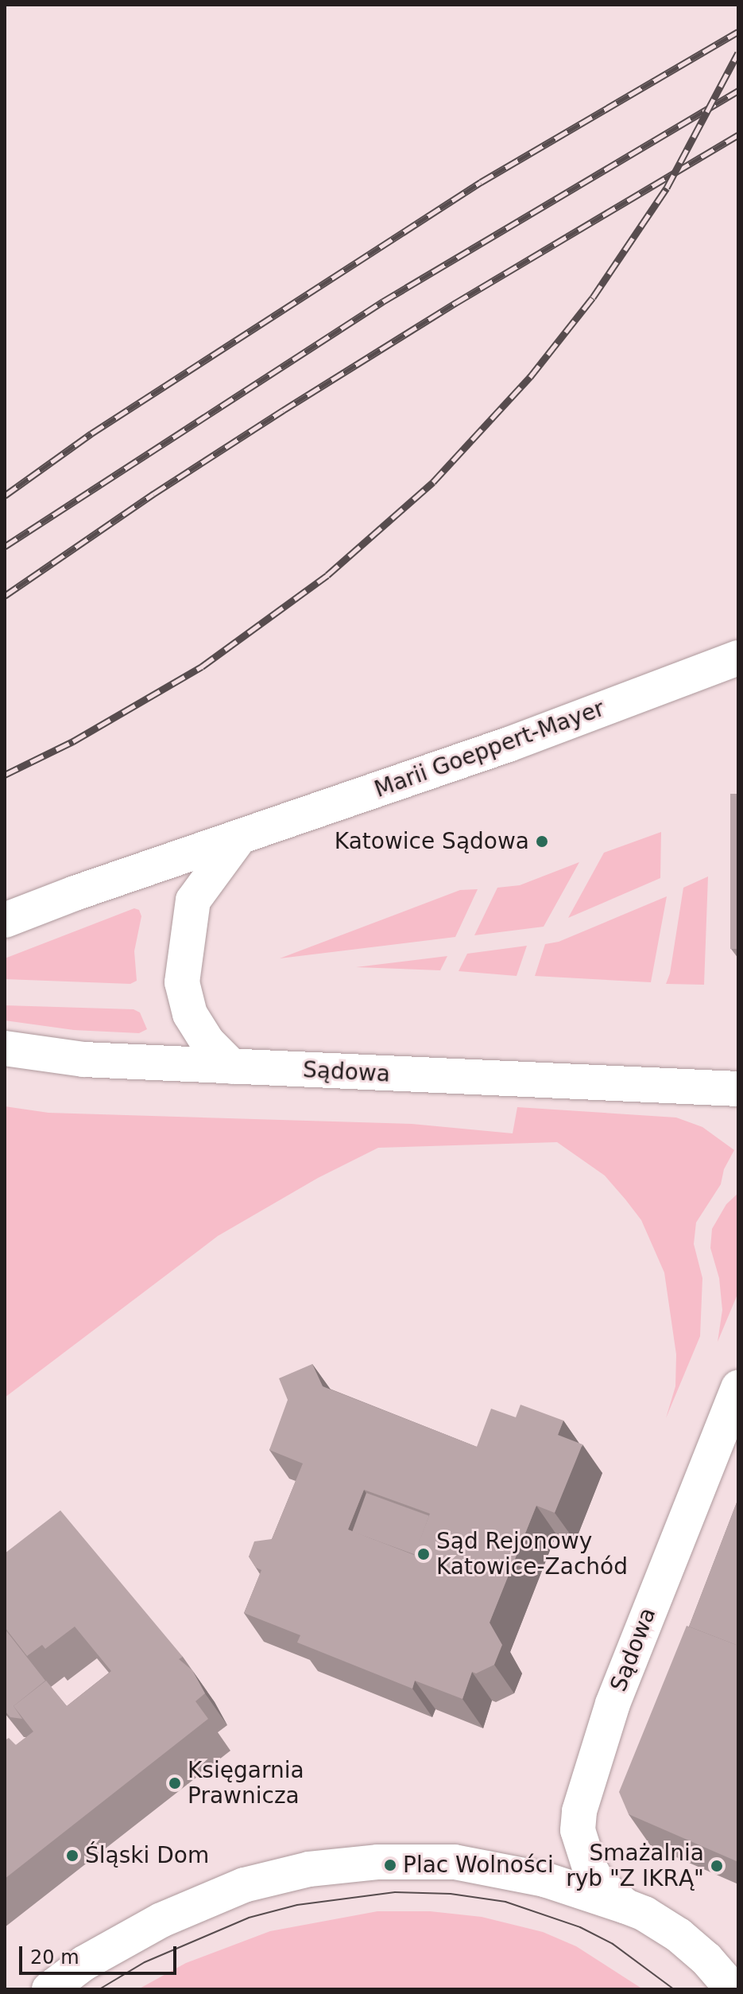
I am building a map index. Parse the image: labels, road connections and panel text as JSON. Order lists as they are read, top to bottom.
{
  "streets": {
    "street": ["Marii Goeppert-Mayer", "Sądowa"]
  },
  "places": [
    "Katowice Sądowa",
    "Sąd Rejonowy Katowice-Zachód",
    "Księgarnia Prawnicza",
    "Śląski Dom",
    "Plac Wolności",
    "Smażalnia ryb \"Z IKRĄ\""
  ],
  "scale_bar": "20 m"
}
